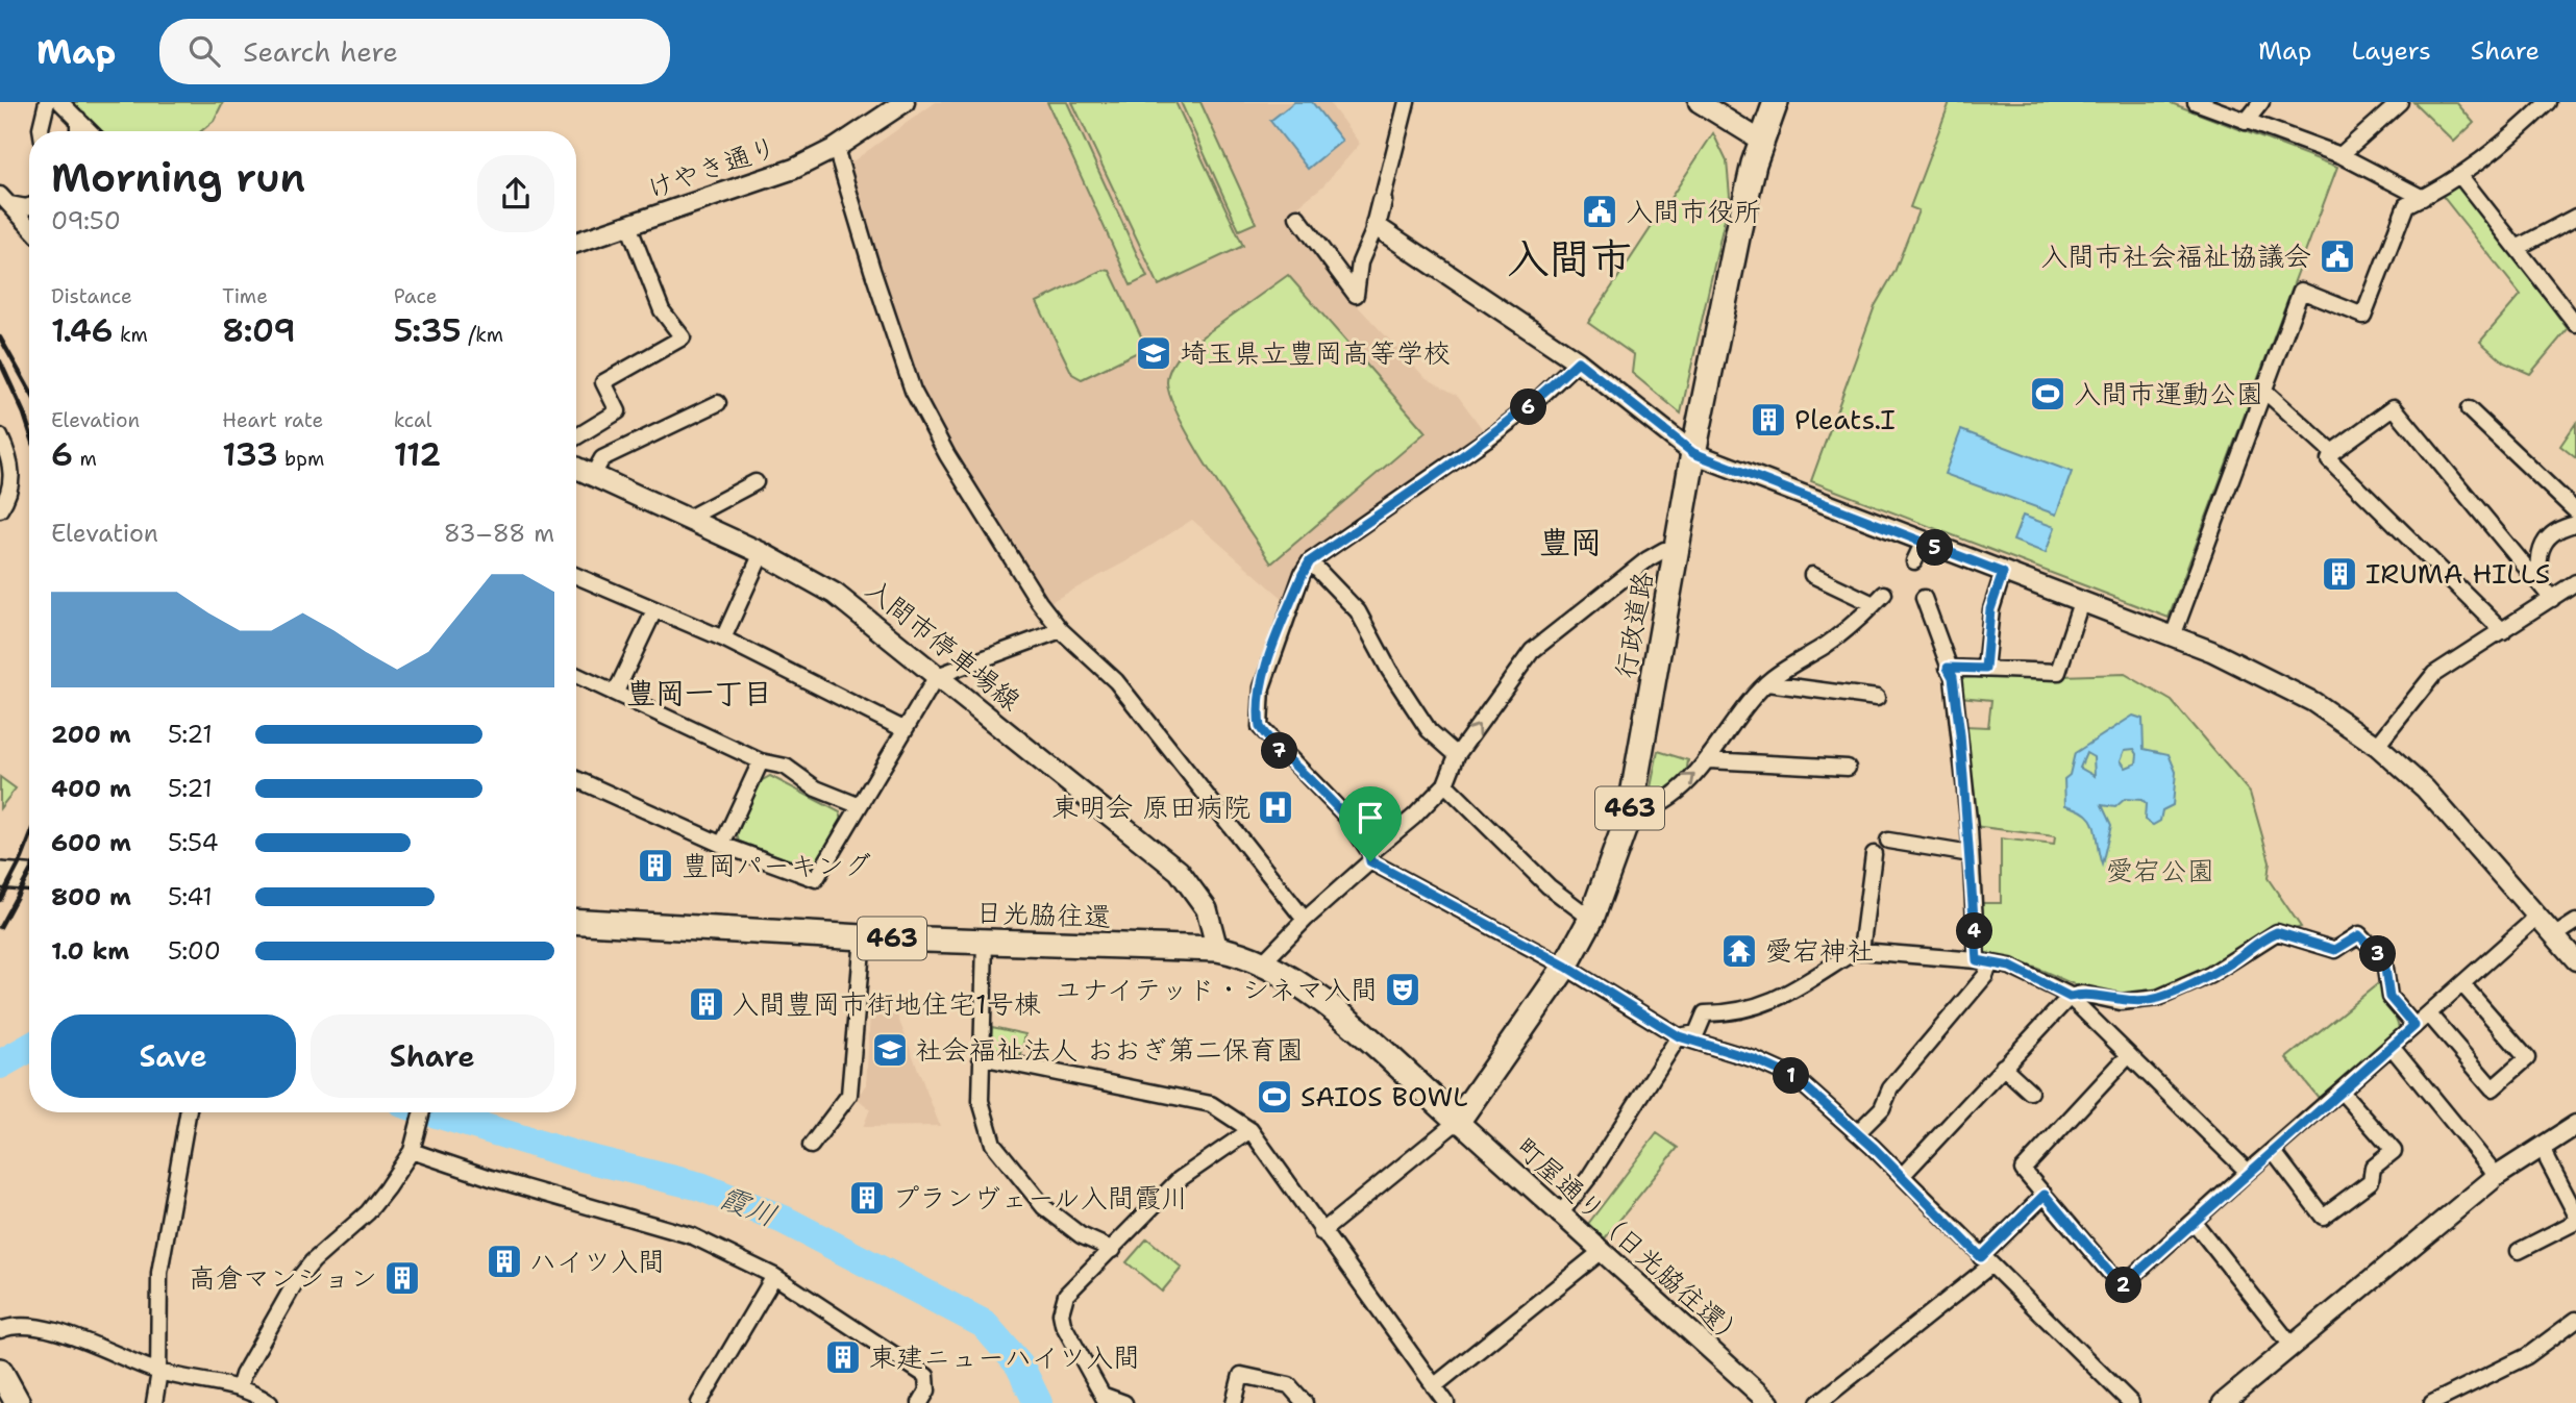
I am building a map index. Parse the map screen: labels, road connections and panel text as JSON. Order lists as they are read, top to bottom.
{
  "streets": {
    "highway": ["行政道路", "463", "日光脇往還"],
    "main road": ["入間市停車場線"],
    "street": ["けやき通り", "町屋通り（日光脇往還）"]
  },
  "crossings": [
    ["行政道路", "日光脇往還"],
    ["行政道路", "町屋通り（日光脇往還）"],
    ["入間市停車場線", "日光脇往還"],
    ["日光脇往還", "町屋通り（日光脇往還）"]
  ],
  "districts": ["入間市", "豊岡", "豊岡一丁目"],
  "water": ["霞川"],
  "parks": ["愛宕公園"],
  "places": {
    "public building": ["入間市役所", "入間市社会福祉協議会"],
    "school or university": ["埼玉県立豊岡高等学校", "社会福祉法人 おおぎ第二保育園"],
    "sports": ["入間市運動公園", "SAIOS BOWL"],
    "building": [
      "Pleats.I",
      "IRUMA HILLS",
      "豊岡パーキング",
      "入間豊岡市街地住宅1号棟",
      "プランヴェール入間霞川",
      "ハイツ入間",
      "高倉マンション",
      "東建ニューハイツ入間"
    ],
    "hospital": ["東明会 原田病院"],
    "temple": ["愛宕神社"],
    "theatre": ["ユナイテッド・シネマ入間"]
  },
  "page": {
    "header": "Map",
    "search": "Search here",
    "nav": ["Map", "Layers", "Share"],
    "heading": ["Morning run", "09:50"],
    "stats": [
      ["Distance", "1.46 km"],
      ["Time", "8:09"],
      ["Pace", "5:35 /km"],
      ["Elevation", "6 m"],
      ["Heart rate", "133 bpm"],
      ["kcal", "112"]
    ],
    "pins": [
      "6",
      "5",
      "7",
      "4",
      "3",
      "1",
      "2"
    ],
    "chart": ["Elevation", "83–88 m"],
    "list": [
      {
        "name": "200 m",
        "note": "5:21"
      },
      {
        "name": "400 m",
        "note": "5:21"
      },
      {
        "name": "600 m",
        "note": "5:54"
      },
      {
        "name": "800 m",
        "note": "5:41"
      },
      {
        "name": "1.0 km",
        "note": "5:00"
      }
    ],
    "buttons": ["Save", "Share"]
  }
}
